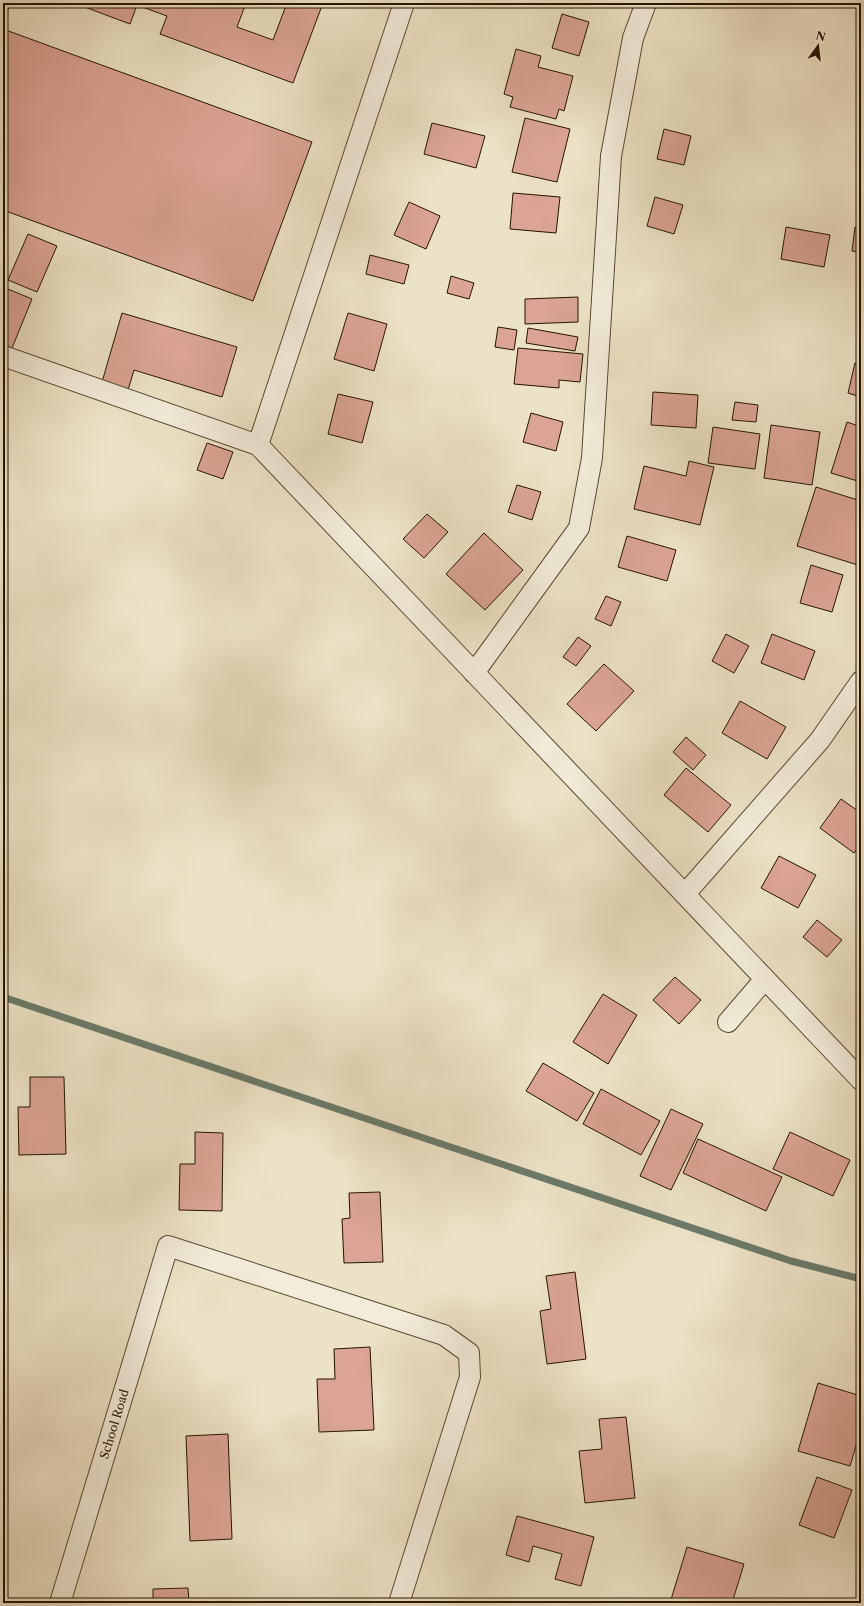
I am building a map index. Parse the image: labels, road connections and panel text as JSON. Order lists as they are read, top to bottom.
{
  "streets": {
    "street": ["School Road"]
  },
  "north": "top"
}
